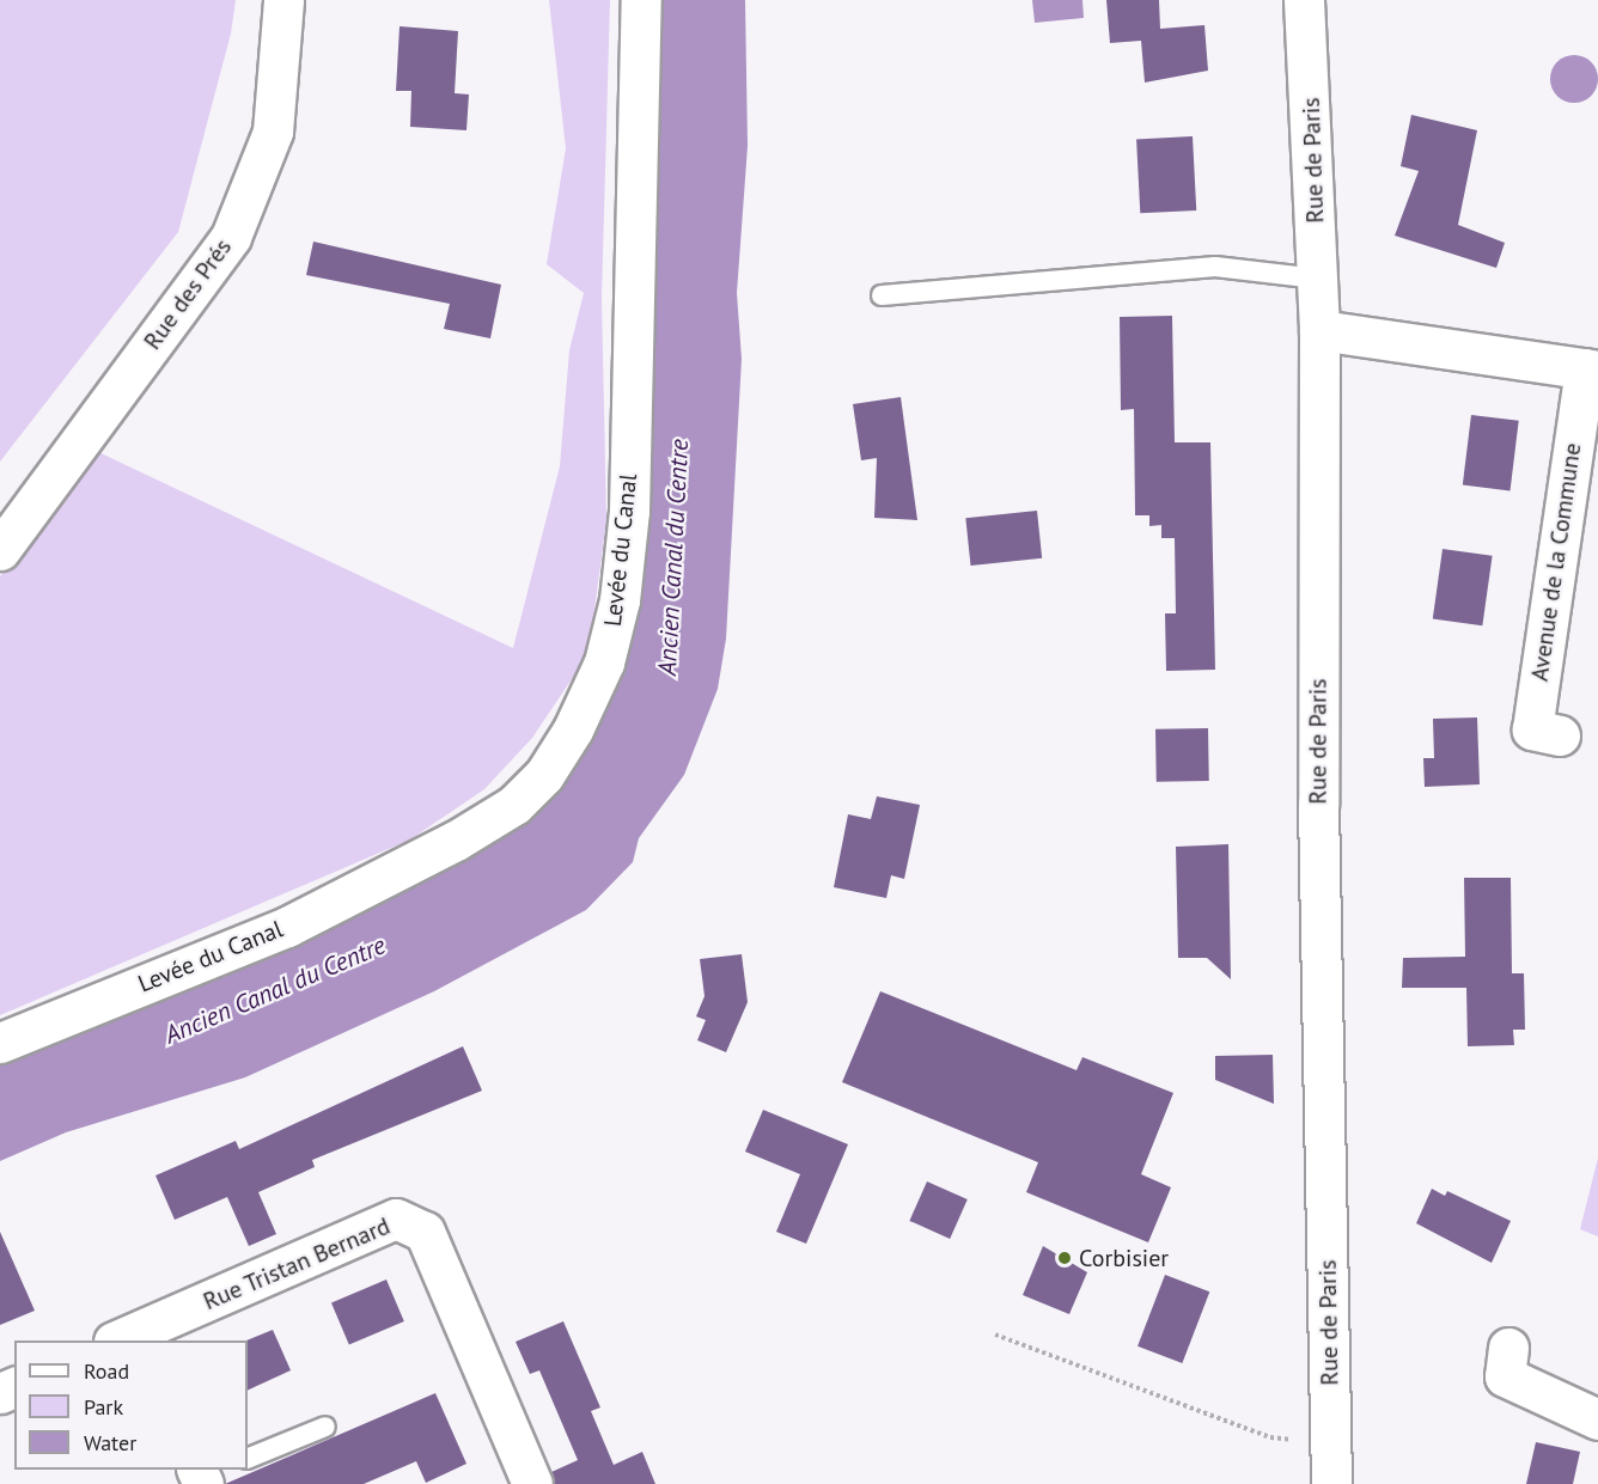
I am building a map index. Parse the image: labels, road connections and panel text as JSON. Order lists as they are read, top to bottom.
{
  "streets": {
    "street": [
      "Rue de Paris",
      "Rue des Prés",
      "Levée du Canal",
      "Avenue de la Commune",
      "Rue Tristan Bernard"
    ]
  },
  "crossings": [
    ["Rue de Paris", "Avenue de la Commune"]
  ],
  "water": ["Ancien Canal du Centre"],
  "places": ["Corbisier"],
  "legend": ["Road", "Park", "Water"]
}
